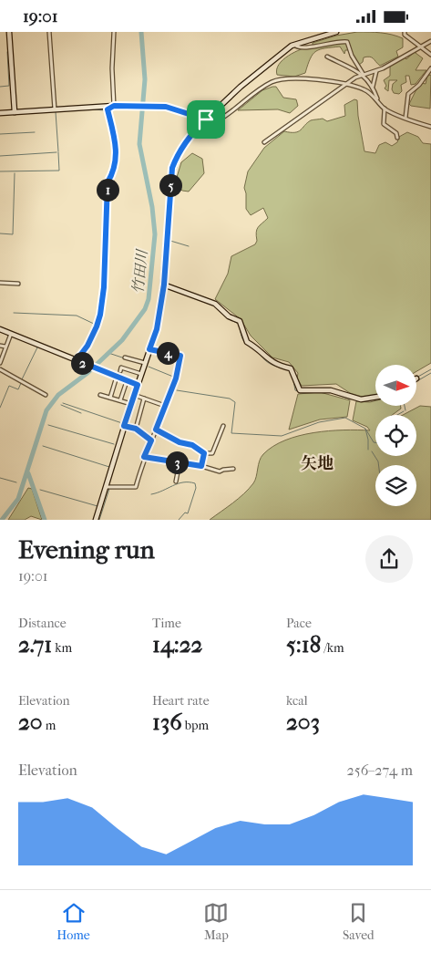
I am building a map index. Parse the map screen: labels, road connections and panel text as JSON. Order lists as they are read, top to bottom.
{
  "districts": ["矢地"],
  "water": ["竹田川"],
  "north": "right",
  "page": {
    "status": "19:01",
    "pins": [
      "5",
      "1",
      "4",
      "2",
      "3"
    ],
    "heading": ["Evening run", "19:01"],
    "stats": [
      ["Distance", "2.71 km"],
      ["Time", "14:22"],
      ["Pace", "5:18 /km"],
      ["Elevation", "20 m"],
      ["Heart rate", "136 bpm"],
      ["kcal", "203"]
    ],
    "chart": ["Elevation", "256–274 m"],
    "tabs": ["Home", "Map", "Saved"]
  }
}
